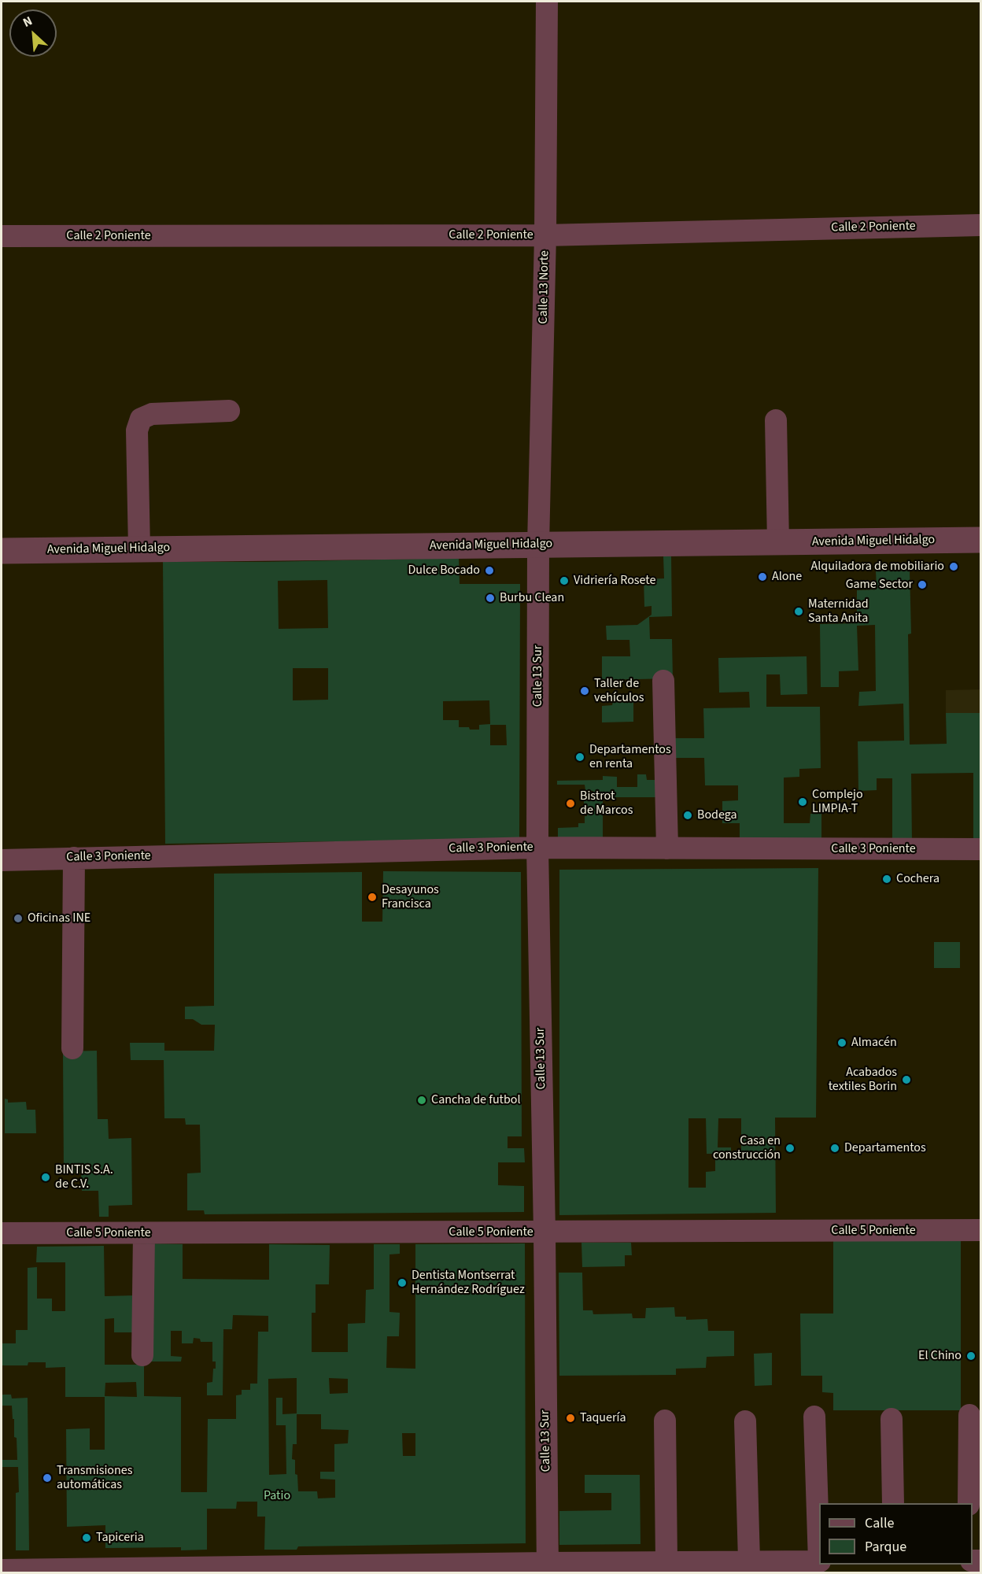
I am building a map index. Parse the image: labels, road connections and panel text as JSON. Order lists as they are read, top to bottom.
{
  "streets": {
    "street": [
      "Calle 2 Poniente",
      "Calle 13 Norte",
      "Avenida Miguel Hidalgo",
      "Calle 13 Sur",
      "Calle 3 Poniente",
      "Calle 5 Poniente"
    ]
  },
  "crossings": [
    ["Calle 2 Poniente", "Calle 13 Norte"],
    ["Calle 13 Norte", "Avenida Miguel Hidalgo"],
    ["Calle 13 Norte", "Calle 13 Sur"],
    ["Avenida Miguel Hidalgo", "Calle 13 Sur"],
    ["Calle 13 Sur", "Calle 3 Poniente"],
    ["Calle 13 Sur", "Calle 5 Poniente"]
  ],
  "parks": ["Patio"],
  "places": [
    "Alquiladora de mobiliario",
    "Dulce Bocado",
    "Alone",
    "Vidriería Rosete",
    "Game Sector",
    "Burbu Clean",
    "Maternidad Santa Anita",
    "Taller de vehículos",
    "Departamentos en renta",
    "Complejo LIMPIA-T",
    "Bistrot de Marcos",
    "Bodega",
    "Cochera",
    "Desayunos Francisca",
    "Oficinas INE",
    "Almacén",
    "Acabados textiles Borin",
    "Cancha de futbol",
    "Casa en construcción",
    "Departamentos",
    "BINTIS S.A. de C.V.",
    "Dentista Montserrat Hernández Rodríguez",
    "El Chino",
    "Taquería",
    "Transmisiones automáticas",
    "Tapiceria"
  ],
  "legend": ["Calle", "Parque"],
  "north": "top left"
}
